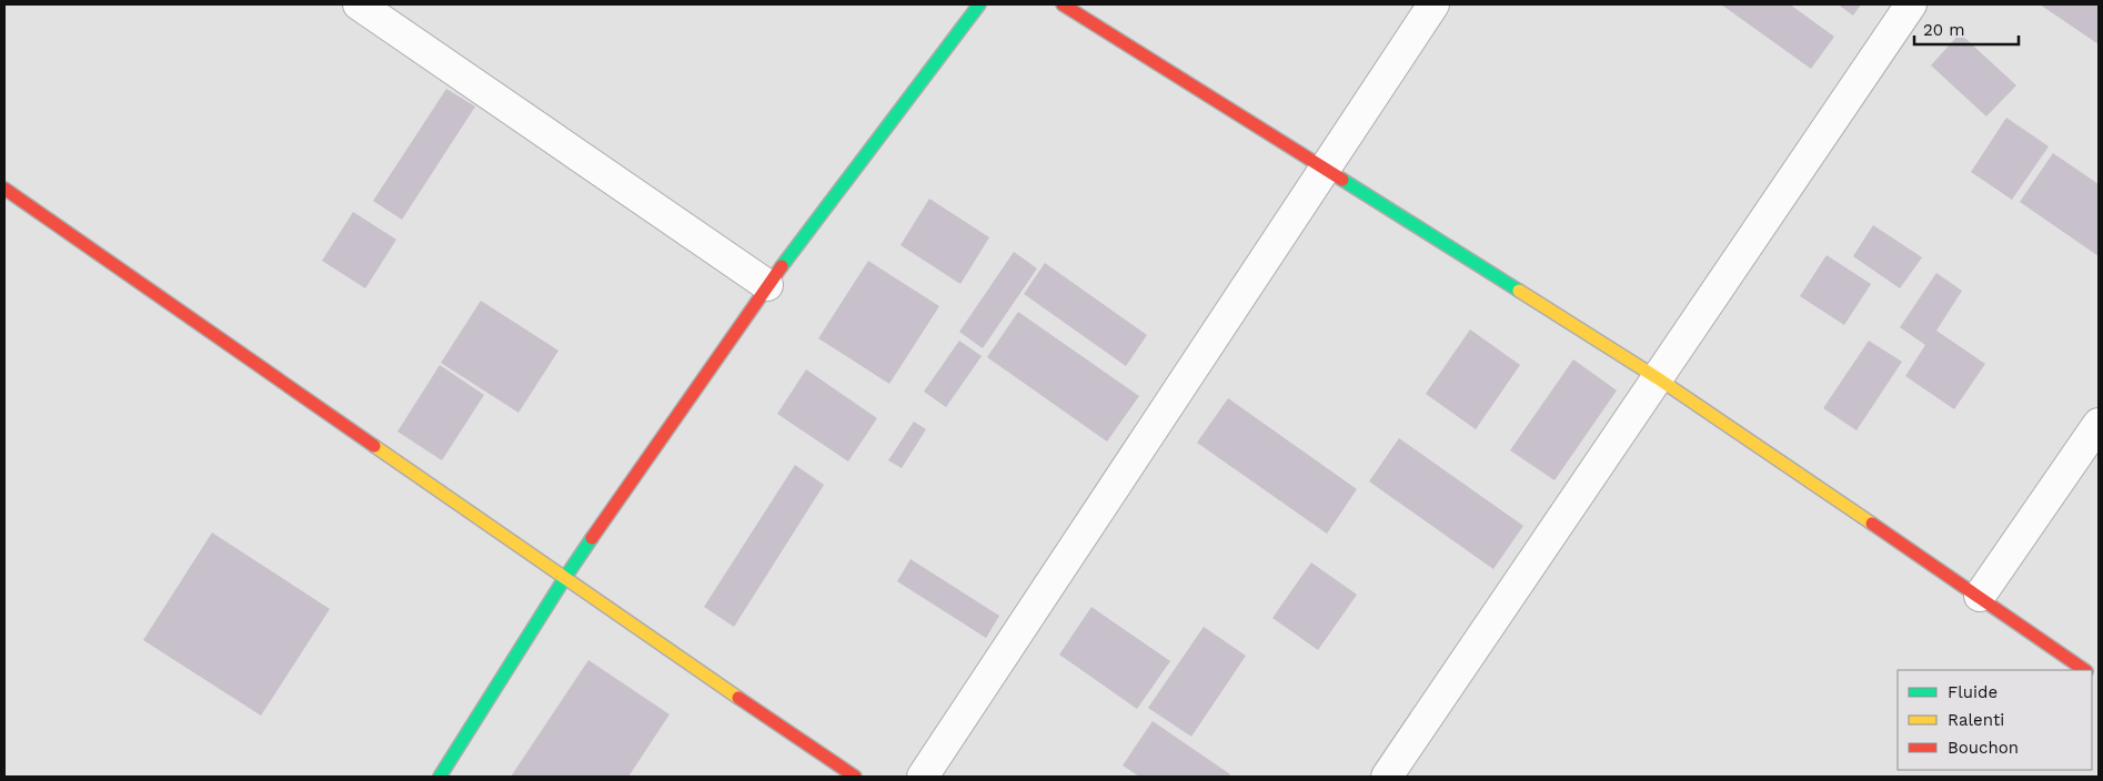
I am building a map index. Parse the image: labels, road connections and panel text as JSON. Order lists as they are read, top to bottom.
{
  "legend": ["Fluide", "Ralenti", "Bouchon"],
  "scale_bar": "20 m"
}
